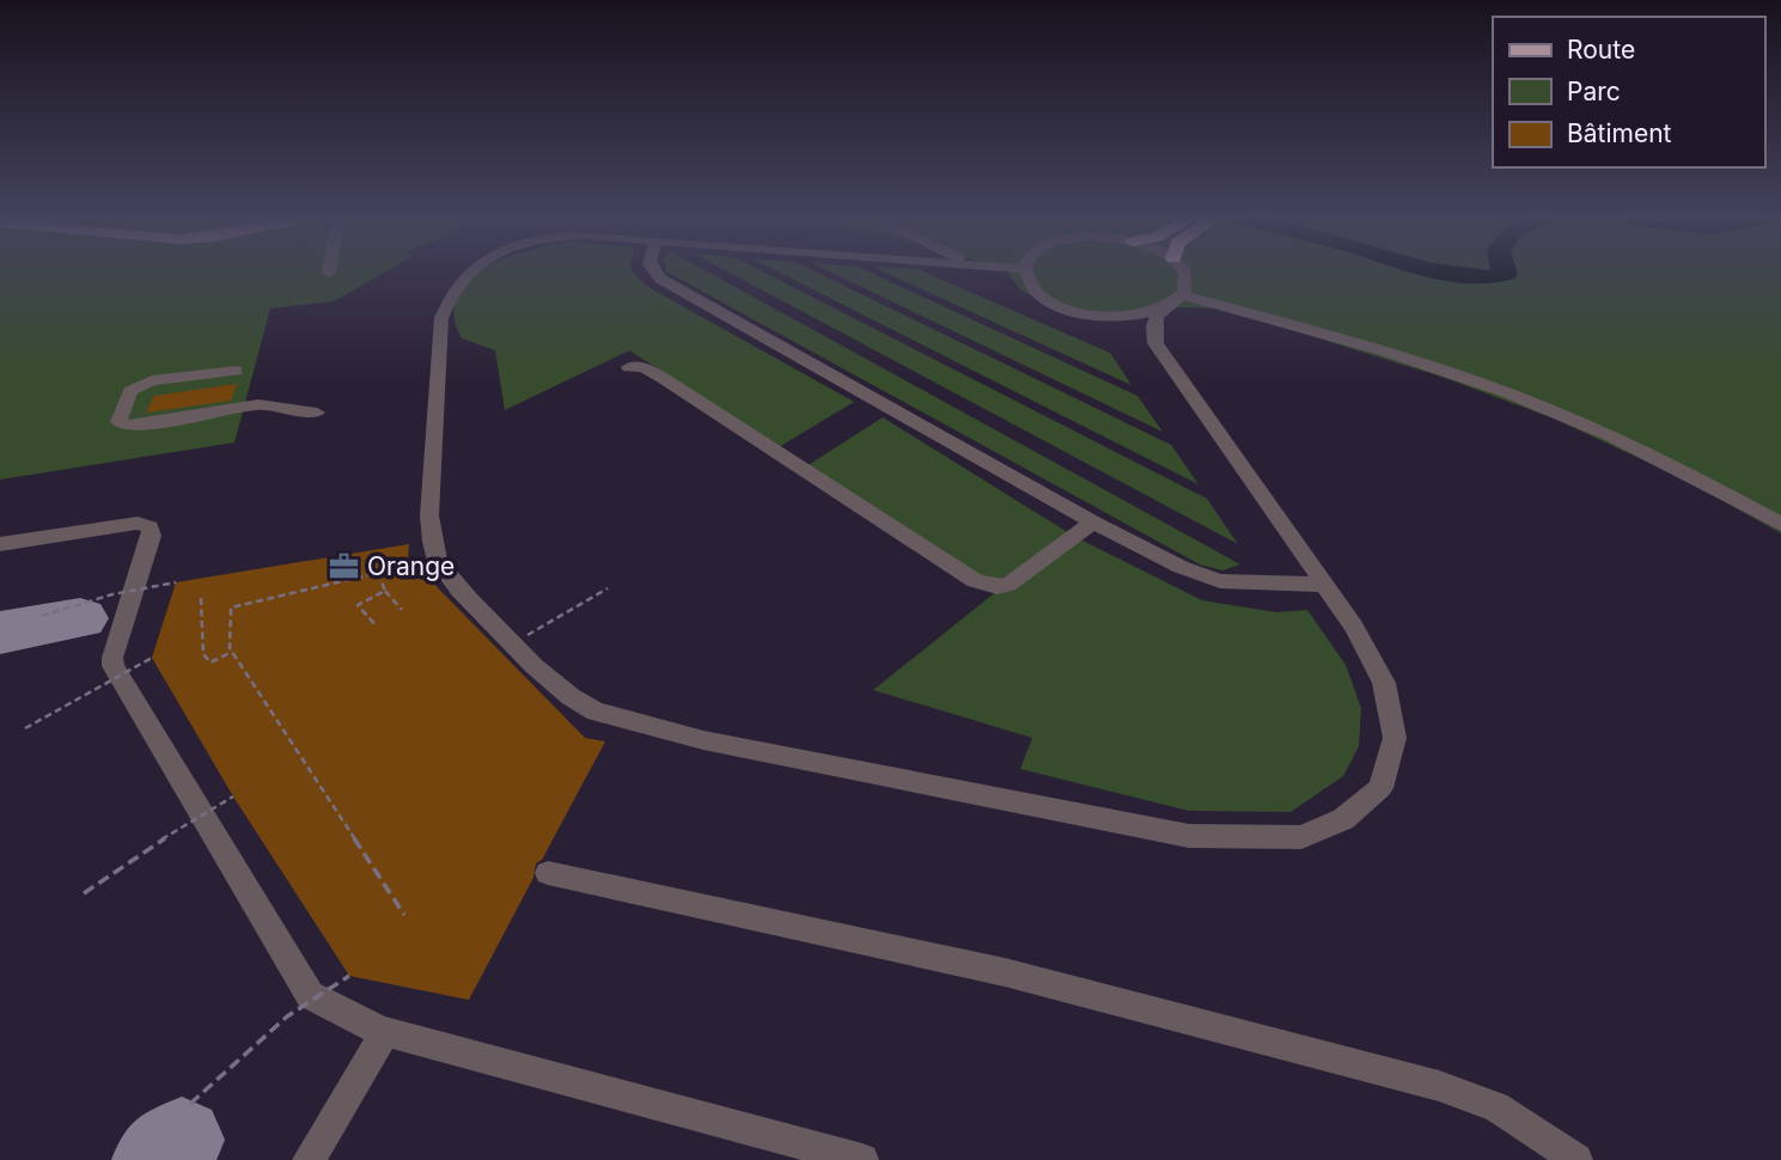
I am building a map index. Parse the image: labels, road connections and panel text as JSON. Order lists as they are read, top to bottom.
{
  "places": {
    "office": ["Orange"]
  },
  "legend": ["Route", "Parc", "Bâtiment"]
}
